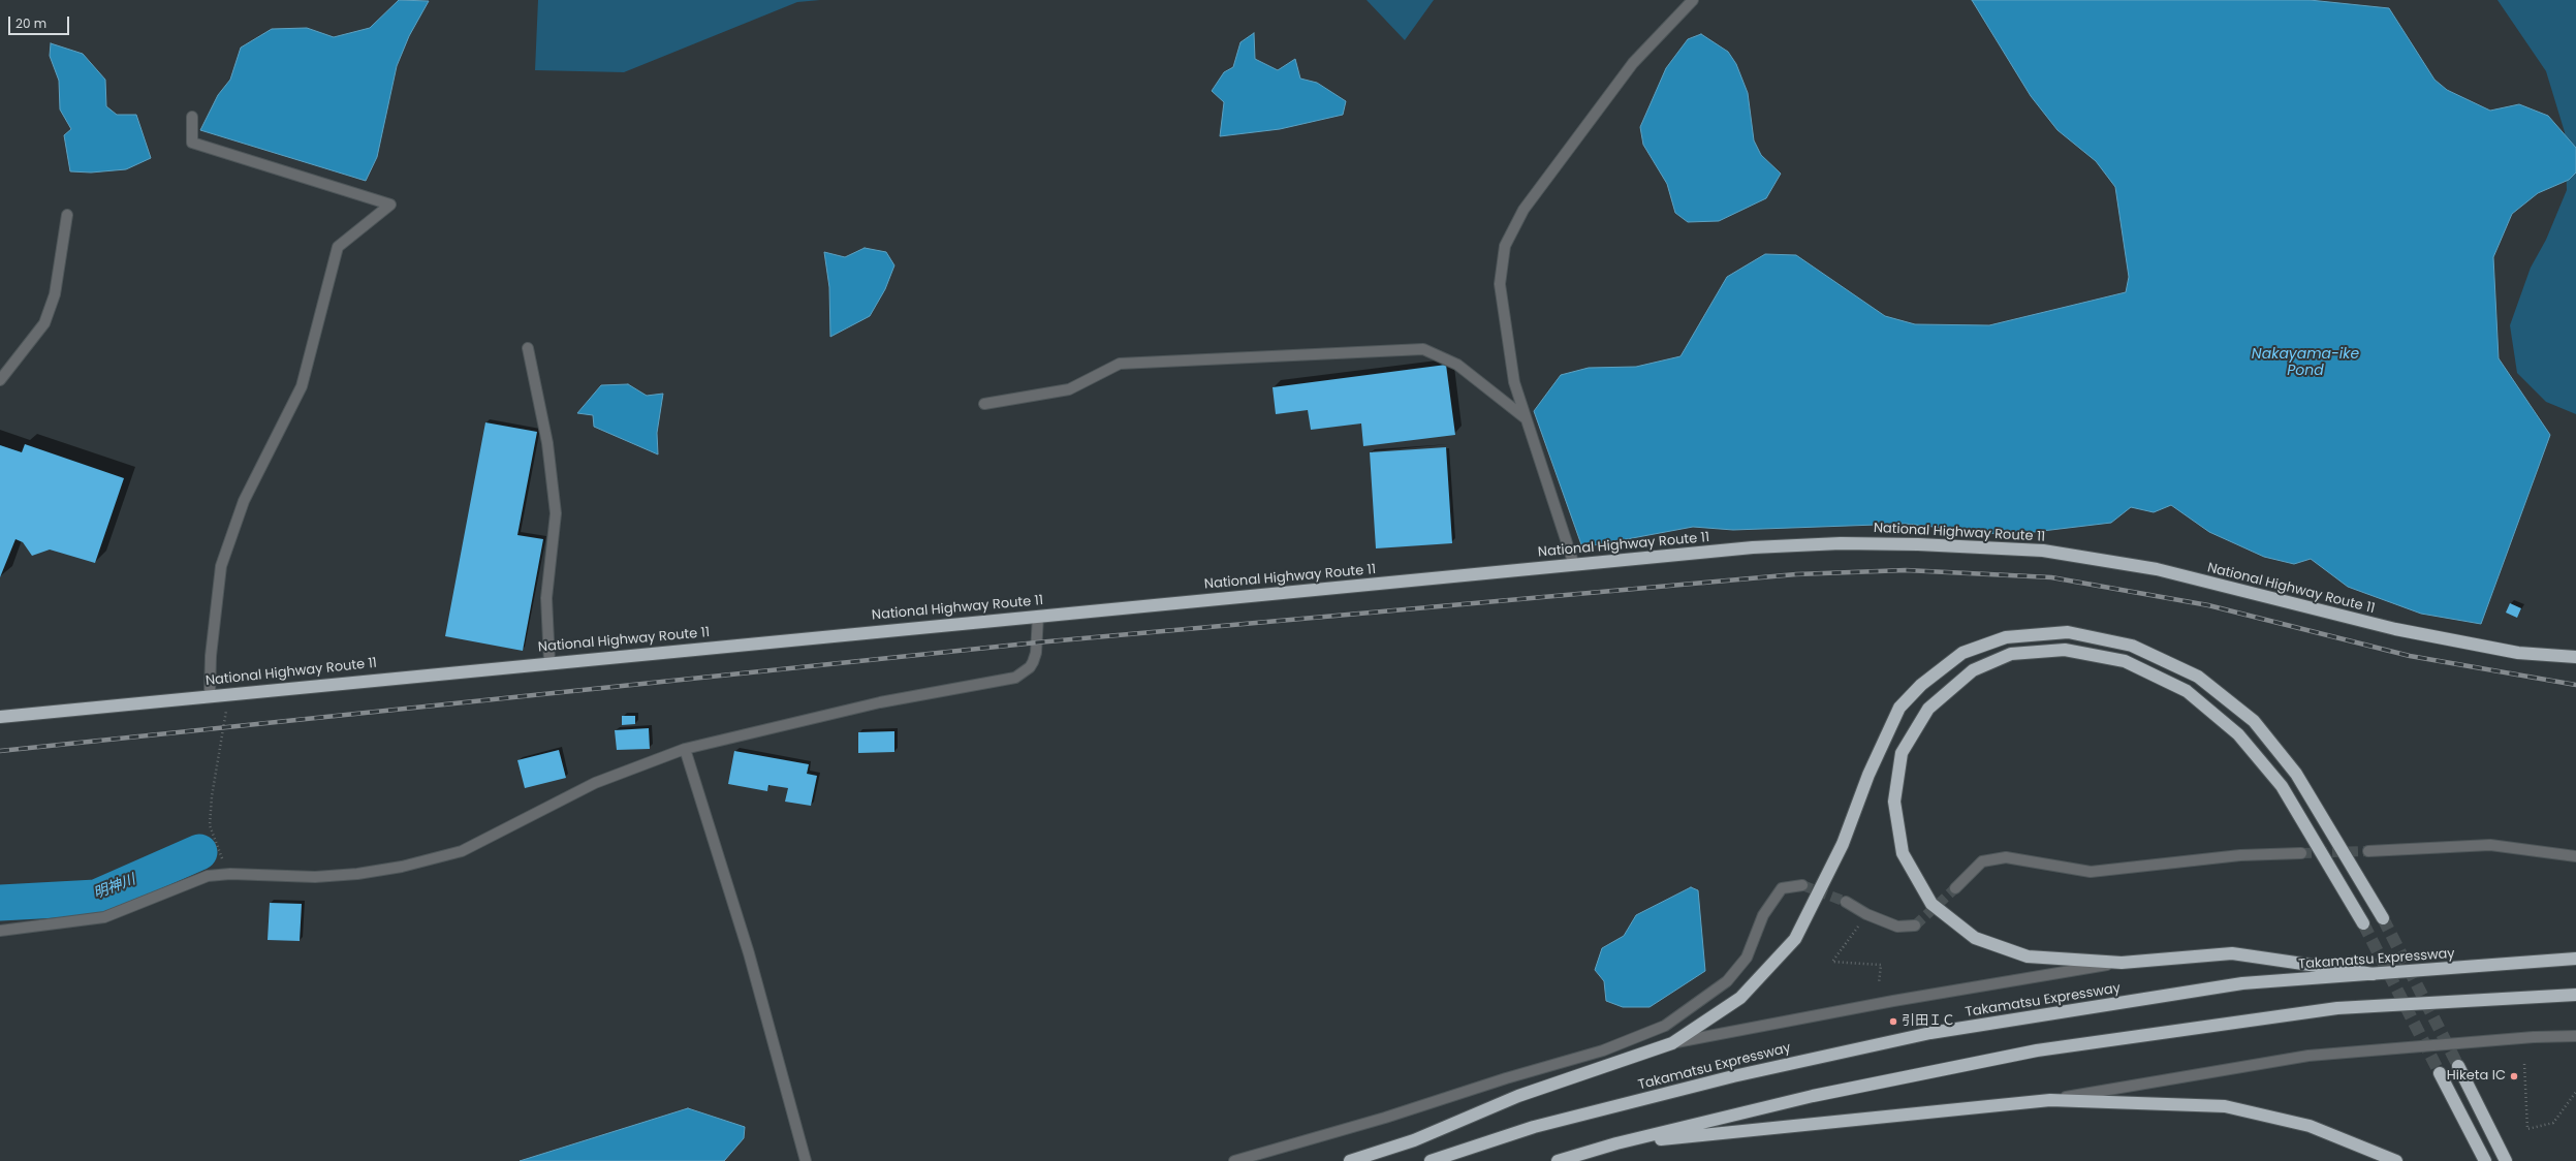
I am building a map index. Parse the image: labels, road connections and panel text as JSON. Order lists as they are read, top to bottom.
{
  "streets": {
    "highway": ["National Highway Route 11", "Takamatsu Expressway"]
  },
  "water": ["Nakayama-ike Pond", "明神川"],
  "places": ["引田ＩＣ", "Hiketa IC"],
  "scale_bar": "20 m"
}
